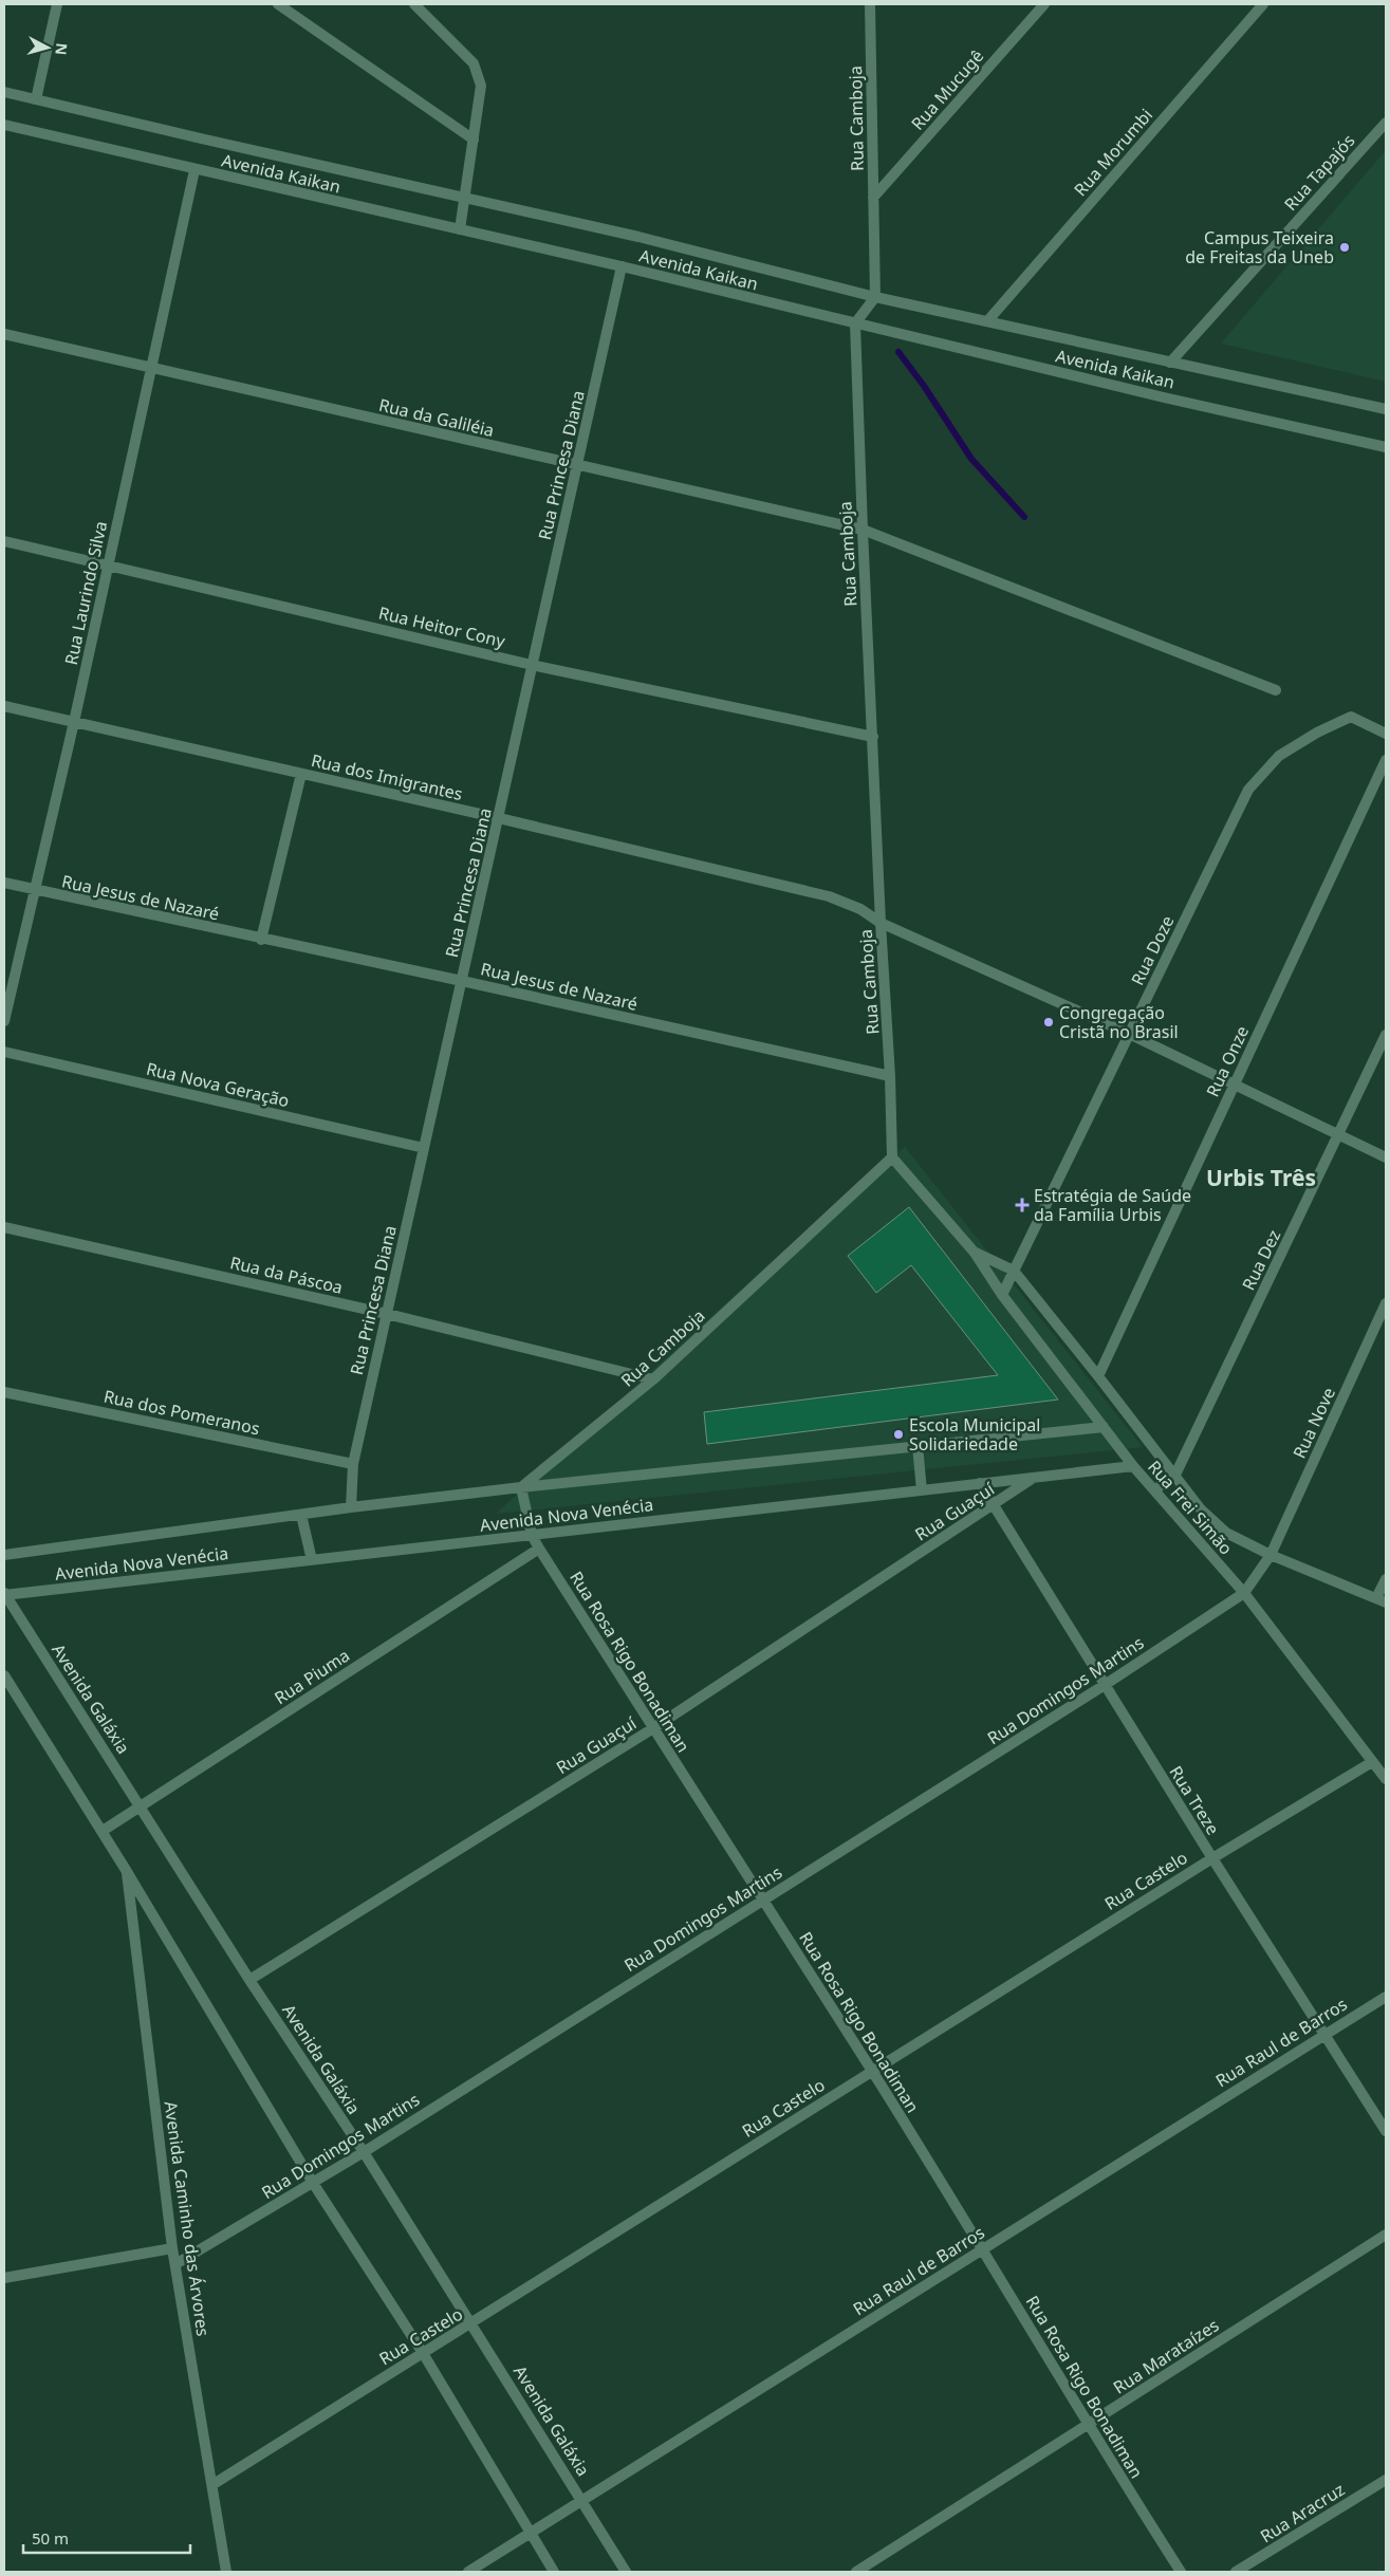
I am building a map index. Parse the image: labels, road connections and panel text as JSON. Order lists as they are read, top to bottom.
{
  "streets": {
    "street": [
      "Rua Mucugê",
      "Rua Camboja",
      "Rua Morumbi",
      "Rua Tapajós",
      "Avenida Kaikan",
      "Rua da Galiléia",
      "Rua Princesa Diana",
      "Rua Laurindo Silva",
      "Rua Heitor Cony",
      "Rua dos Imigrantes",
      "Rua Jesus de Nazaré",
      "Rua Doze",
      "Rua Onze",
      "Rua Nova Geração",
      "Rua Dez",
      "Rua da Páscoa",
      "Rua dos Pomeranos",
      "Rua Nove",
      "Rua Frei Simão",
      "Rua Guaçuí",
      "Avenida Nova Venécia",
      "Rua Rosa Rigo Bonadiman",
      "Rua Piuma",
      "Rua Domingos Martins",
      "Avenida Galáxia",
      "Rua Treze",
      "Rua Castelo",
      "Rua Raul de Barros",
      "Avenida Caminho das Árvores",
      "Rua Marataízes",
      "Rua Aracruz"
    ]
  },
  "crossings": [
    ["Rua Mucugê", "Rua Camboja"],
    ["Rua Camboja", "Avenida Kaikan"],
    ["Rua Camboja", "Rua da Galiléia"],
    ["Rua Camboja", "Rua Heitor Cony"],
    ["Rua Camboja", "Rua dos Imigrantes"],
    ["Rua Camboja", "Rua Jesus de Nazaré"],
    ["Rua Camboja", "Rua da Páscoa"],
    ["Rua Camboja", "Rua Frei Simão"],
    ["Rua Camboja", "Avenida Nova Venécia"],
    ["Rua Camboja", "Rua Rosa Rigo Bonadiman"],
    ["Rua Morumbi", "Avenida Kaikan"],
    ["Rua Tapajós", "Avenida Kaikan"],
    ["Avenida Kaikan", "Rua Princesa Diana"],
    ["Avenida Kaikan", "Rua Laurindo Silva"],
    ["Rua da Galiléia", "Rua Princesa Diana"],
    ["Rua da Galiléia", "Rua Laurindo Silva"],
    ["Rua Princesa Diana", "Rua Heitor Cony"],
    ["Rua Princesa Diana", "Rua dos Imigrantes"],
    ["Rua Princesa Diana", "Rua Jesus de Nazaré"],
    ["Rua Princesa Diana", "Rua Nova Geração"],
    ["Rua Princesa Diana", "Rua da Páscoa"],
    ["Rua Princesa Diana", "Rua dos Pomeranos"],
    ["Rua Princesa Diana", "Avenida Nova Venécia"],
    ["Rua Laurindo Silva", "Rua Heitor Cony"],
    ["Rua Laurindo Silva", "Rua dos Imigrantes"],
    ["Rua Laurindo Silva", "Rua Jesus de Nazaré"],
    ["Rua dos Imigrantes", "Rua Doze"],
    ["Rua dos Imigrantes", "Rua Onze"],
    ["Rua dos Imigrantes", "Rua Dez"],
    ["Rua Doze", "Rua Frei Simão"],
    ["Rua Onze", "Rua Frei Simão"],
    ["Rua Dez", "Rua Frei Simão"],
    ["Rua Nove", "Rua Frei Simão"],
    ["Rua Nove", "Rua Domingos Martins"],
    ["Rua Frei Simão", "Avenida Nova Venécia"],
    ["Rua Frei Simão", "Rua Domingos Martins"],
    ["Rua Frei Simão", "Rua Castelo"],
    ["Rua Guaçuí", "Avenida Nova Venécia"],
    ["Rua Guaçuí", "Rua Rosa Rigo Bonadiman"],
    ["Rua Guaçuí", "Avenida Galáxia"],
    ["Rua Guaçuí", "Rua Treze"],
    ["Avenida Nova Venécia", "Rua Rosa Rigo Bonadiman"],
    ["Avenida Nova Venécia", "Avenida Galáxia"],
    ["Avenida Nova Venécia", "Rua Treze"],
    ["Rua Rosa Rigo Bonadiman", "Rua Piuma"],
    ["Rua Rosa Rigo Bonadiman", "Rua Domingos Martins"],
    ["Rua Rosa Rigo Bonadiman", "Rua Castelo"],
    ["Rua Rosa Rigo Bonadiman", "Rua Raul de Barros"],
    ["Rua Rosa Rigo Bonadiman", "Rua Marataízes"],
    ["Rua Piuma", "Avenida Galáxia"],
    ["Rua Domingos Martins", "Avenida Galáxia"],
    ["Rua Domingos Martins", "Rua Treze"],
    ["Rua Domingos Martins", "Avenida Caminho das Árvores"],
    ["Avenida Galáxia", "Rua Castelo"],
    ["Avenida Galáxia", "Rua Raul de Barros"],
    ["Rua Treze", "Rua Castelo"],
    ["Rua Treze", "Rua Raul de Barros"],
    ["Rua Castelo", "Avenida Caminho das Árvores"]
  ],
  "districts": ["Urbis Três"],
  "places": {
    "other": ["Campus Teixeira de Freitas da Uneb", "Congregação Cristã no Brasil", "Escola Municipal Solidariedade"],
    "health": ["Estratégia de Saúde da Família Urbis"]
  },
  "scale_bar": "50 m",
  "north": "right"
}
